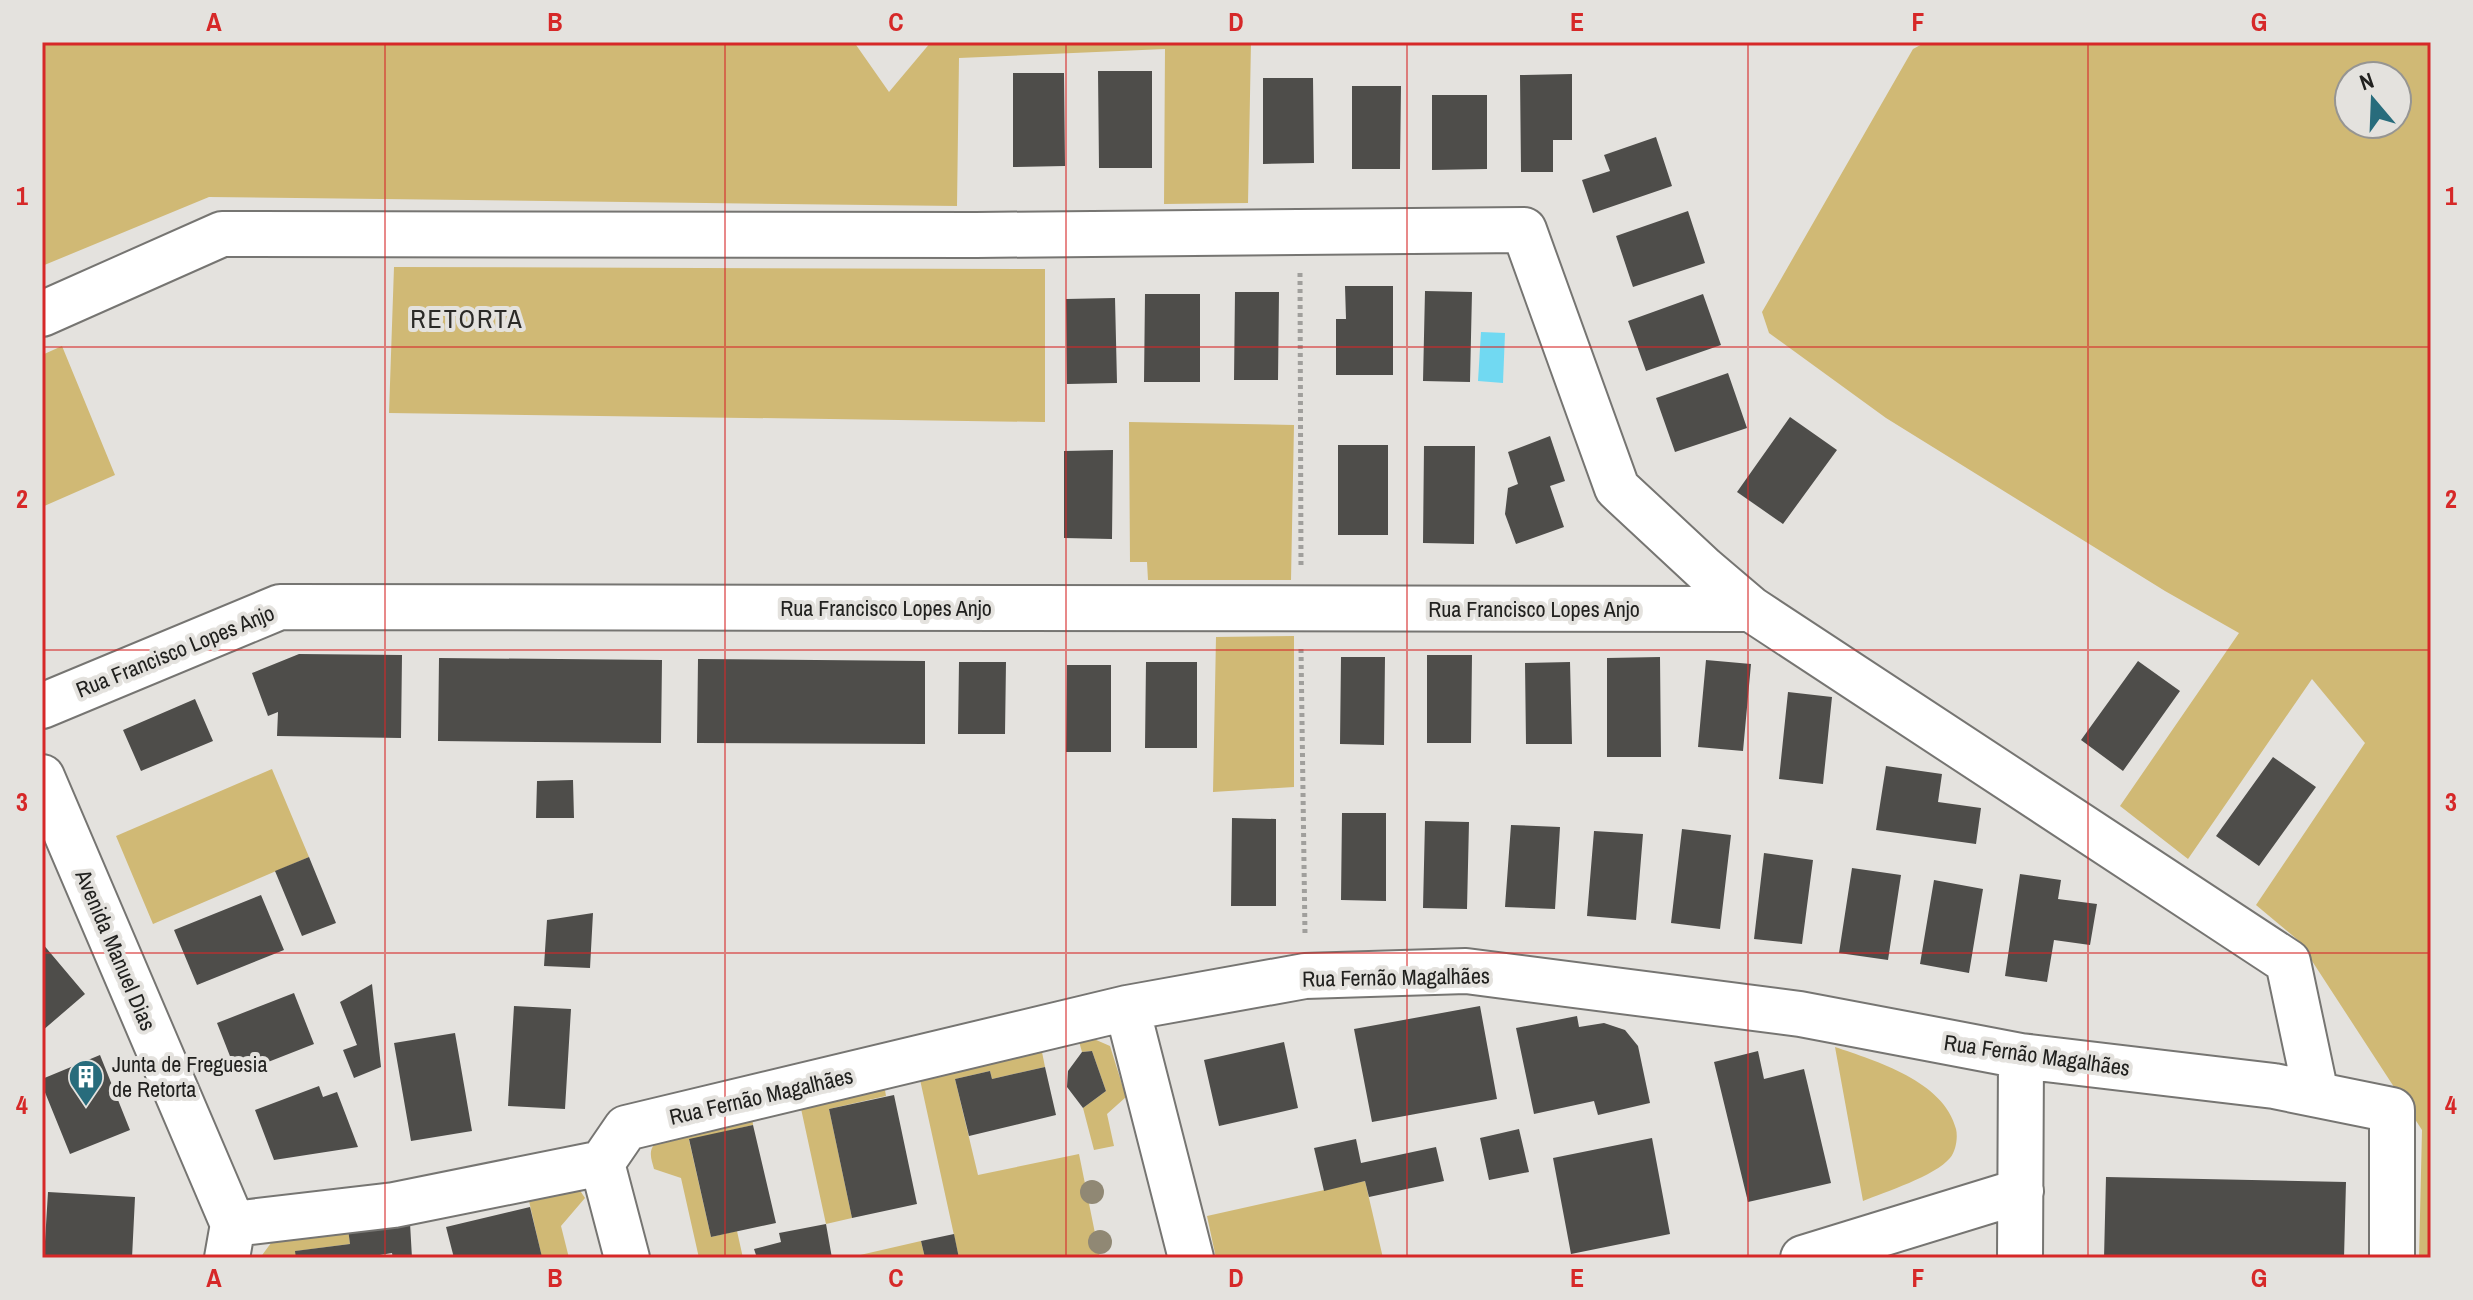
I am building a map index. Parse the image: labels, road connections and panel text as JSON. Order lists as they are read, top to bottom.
{
  "streets": {
    "street": ["Rua Francisco Lopes Anjo", "Avenida Manuel Dias", "Rua Fernão Magalhães"]
  },
  "districts": ["RETORTA"],
  "places": {
    "building": ["Junta de Freguesia de Retorta"]
  },
  "north": "top",
  "grid": {
    "columns": [
      "A",
      "B",
      "C",
      "D",
      "E",
      "F",
      "G"
    ],
    "rows": [
      "1",
      "2",
      "3",
      "4"
    ]
  }
}
